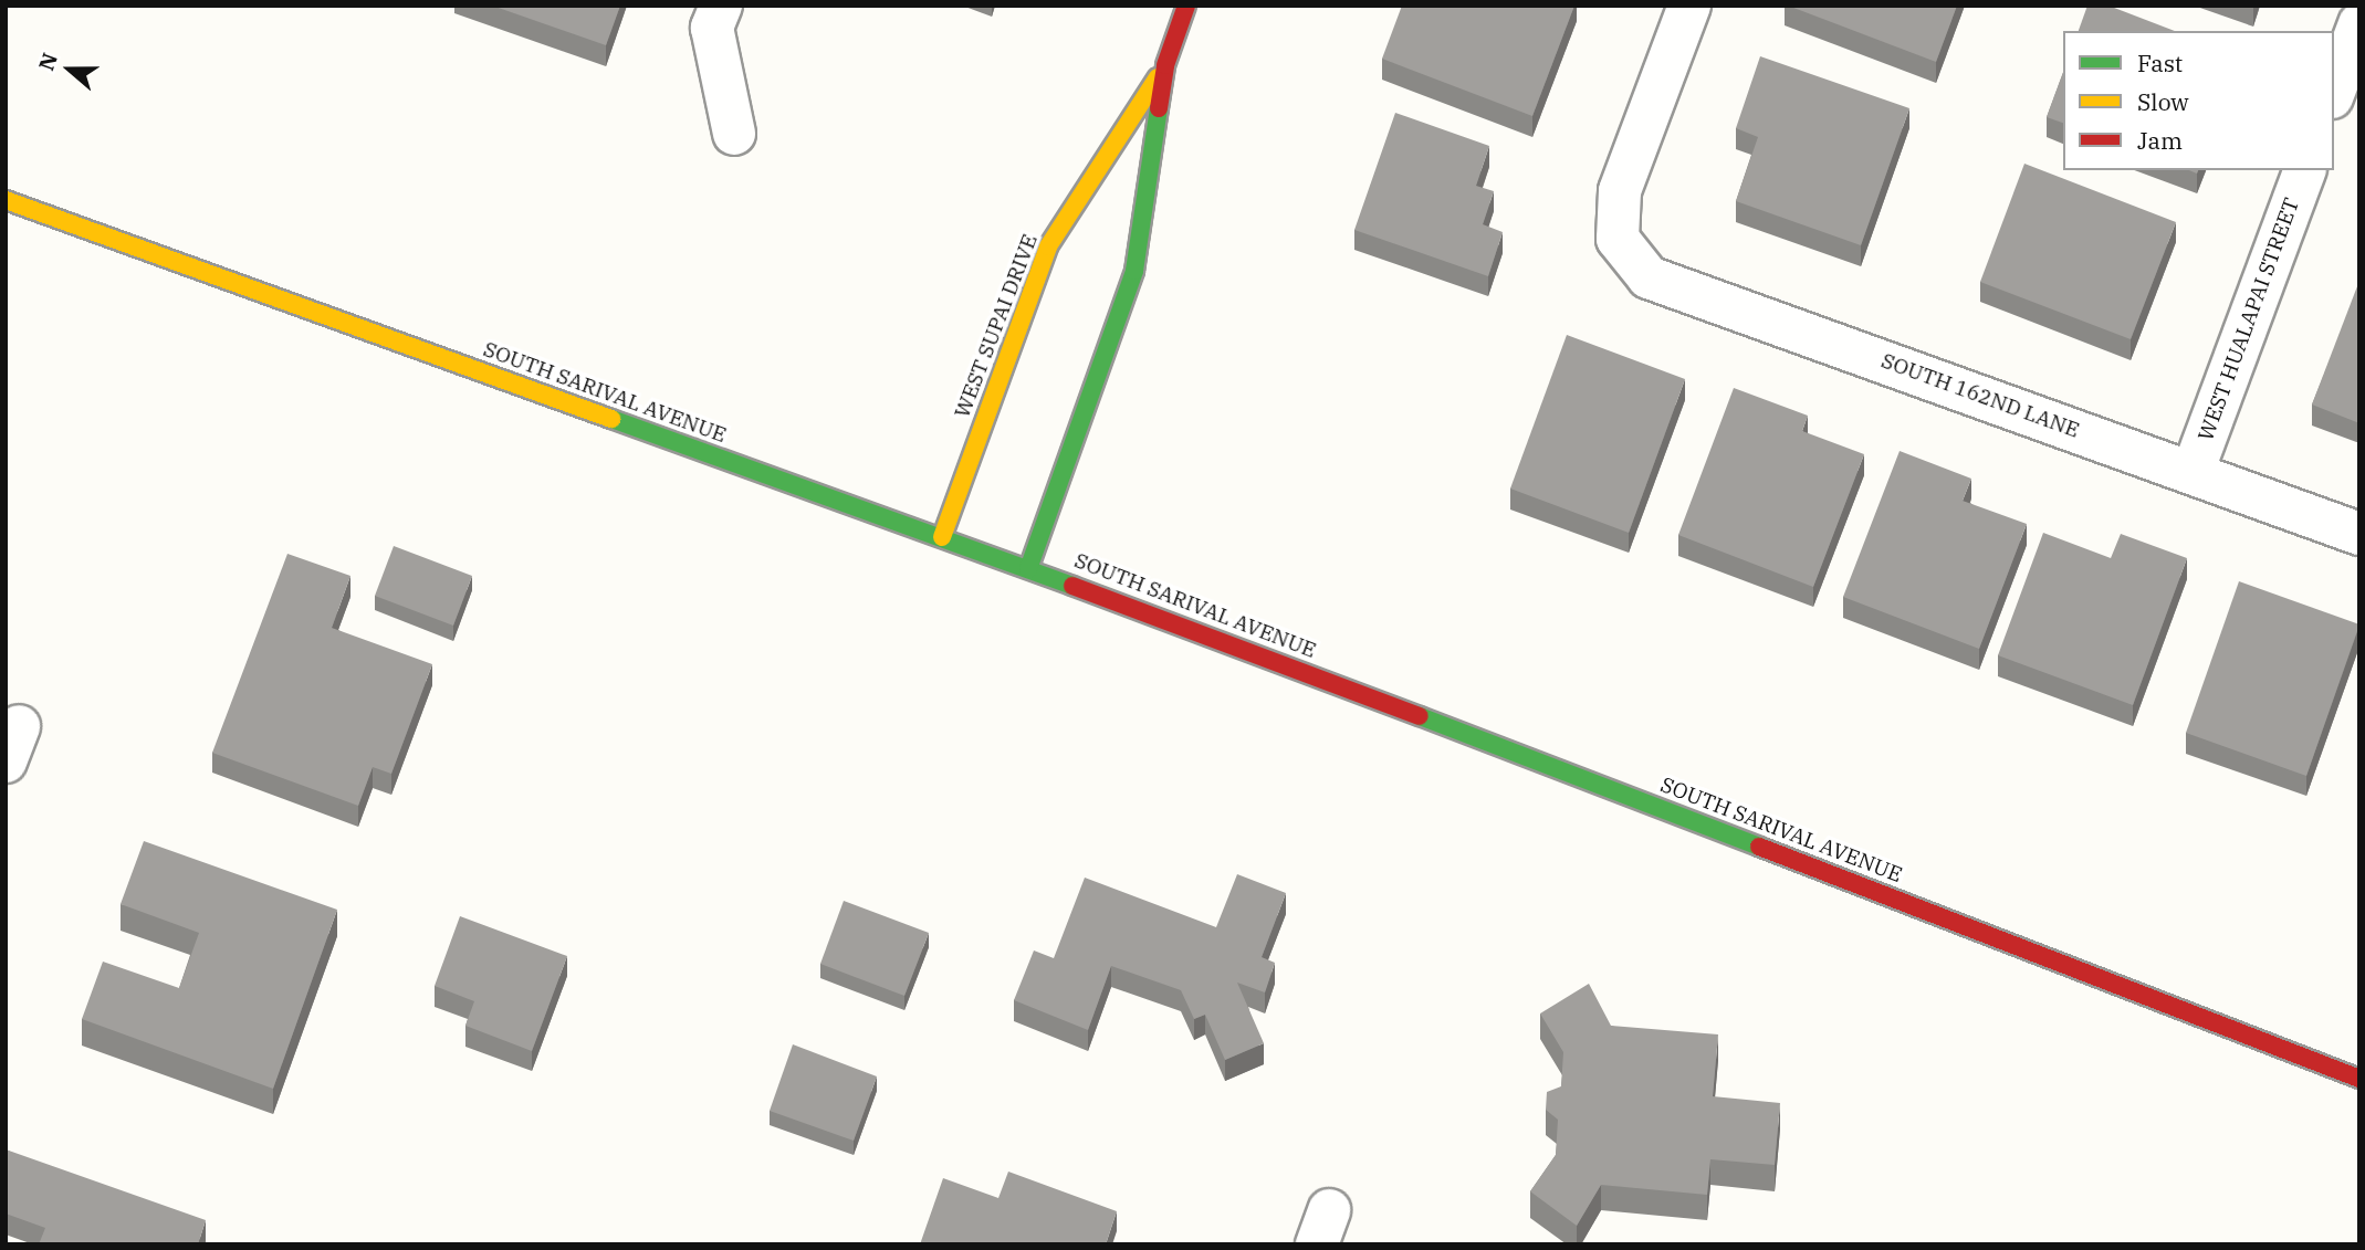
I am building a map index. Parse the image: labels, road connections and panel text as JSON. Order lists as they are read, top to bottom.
{
  "streets": {
    "main road": ["WEST SUPAI DRIVE", "SOUTH SARIVAL AVENUE"],
    "street": ["WEST HUALAPAI STREET", "SOUTH 162ND LANE"]
  },
  "crossings": [
    ["WEST HUALAPAI STREET", "SOUTH 162ND LANE"],
    ["WEST SUPAI DRIVE", "SOUTH SARIVAL AVENUE"]
  ],
  "legend": ["Fast", "Slow", "Jam"],
  "north": "left"
}
